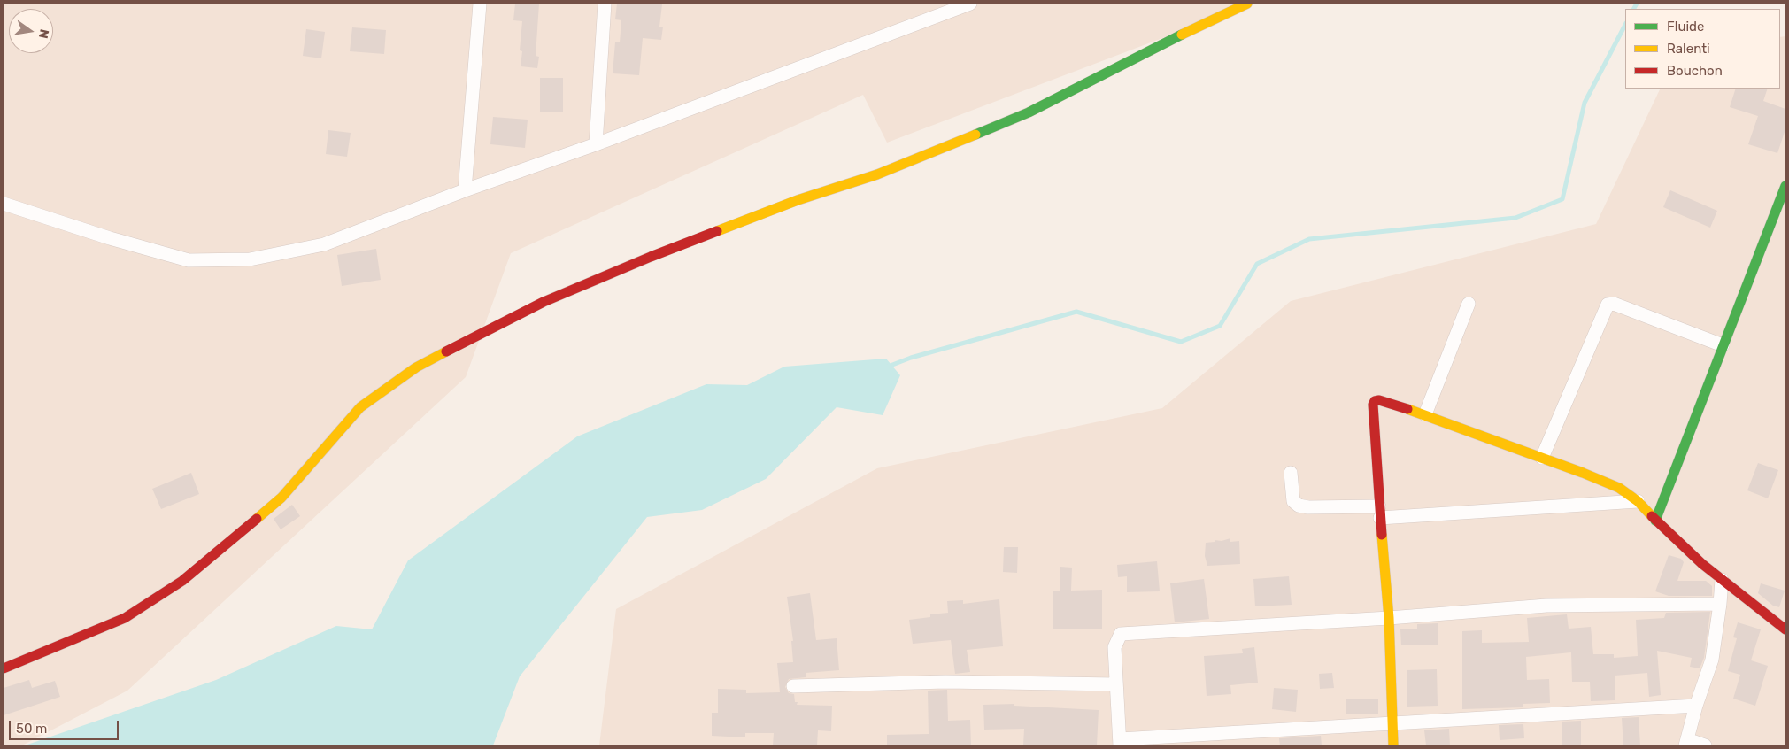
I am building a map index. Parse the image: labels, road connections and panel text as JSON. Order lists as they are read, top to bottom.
{
  "legend": ["Fluide", "Ralenti", "Bouchon"],
  "scale_bar": "50 m",
  "north": "right"
}
